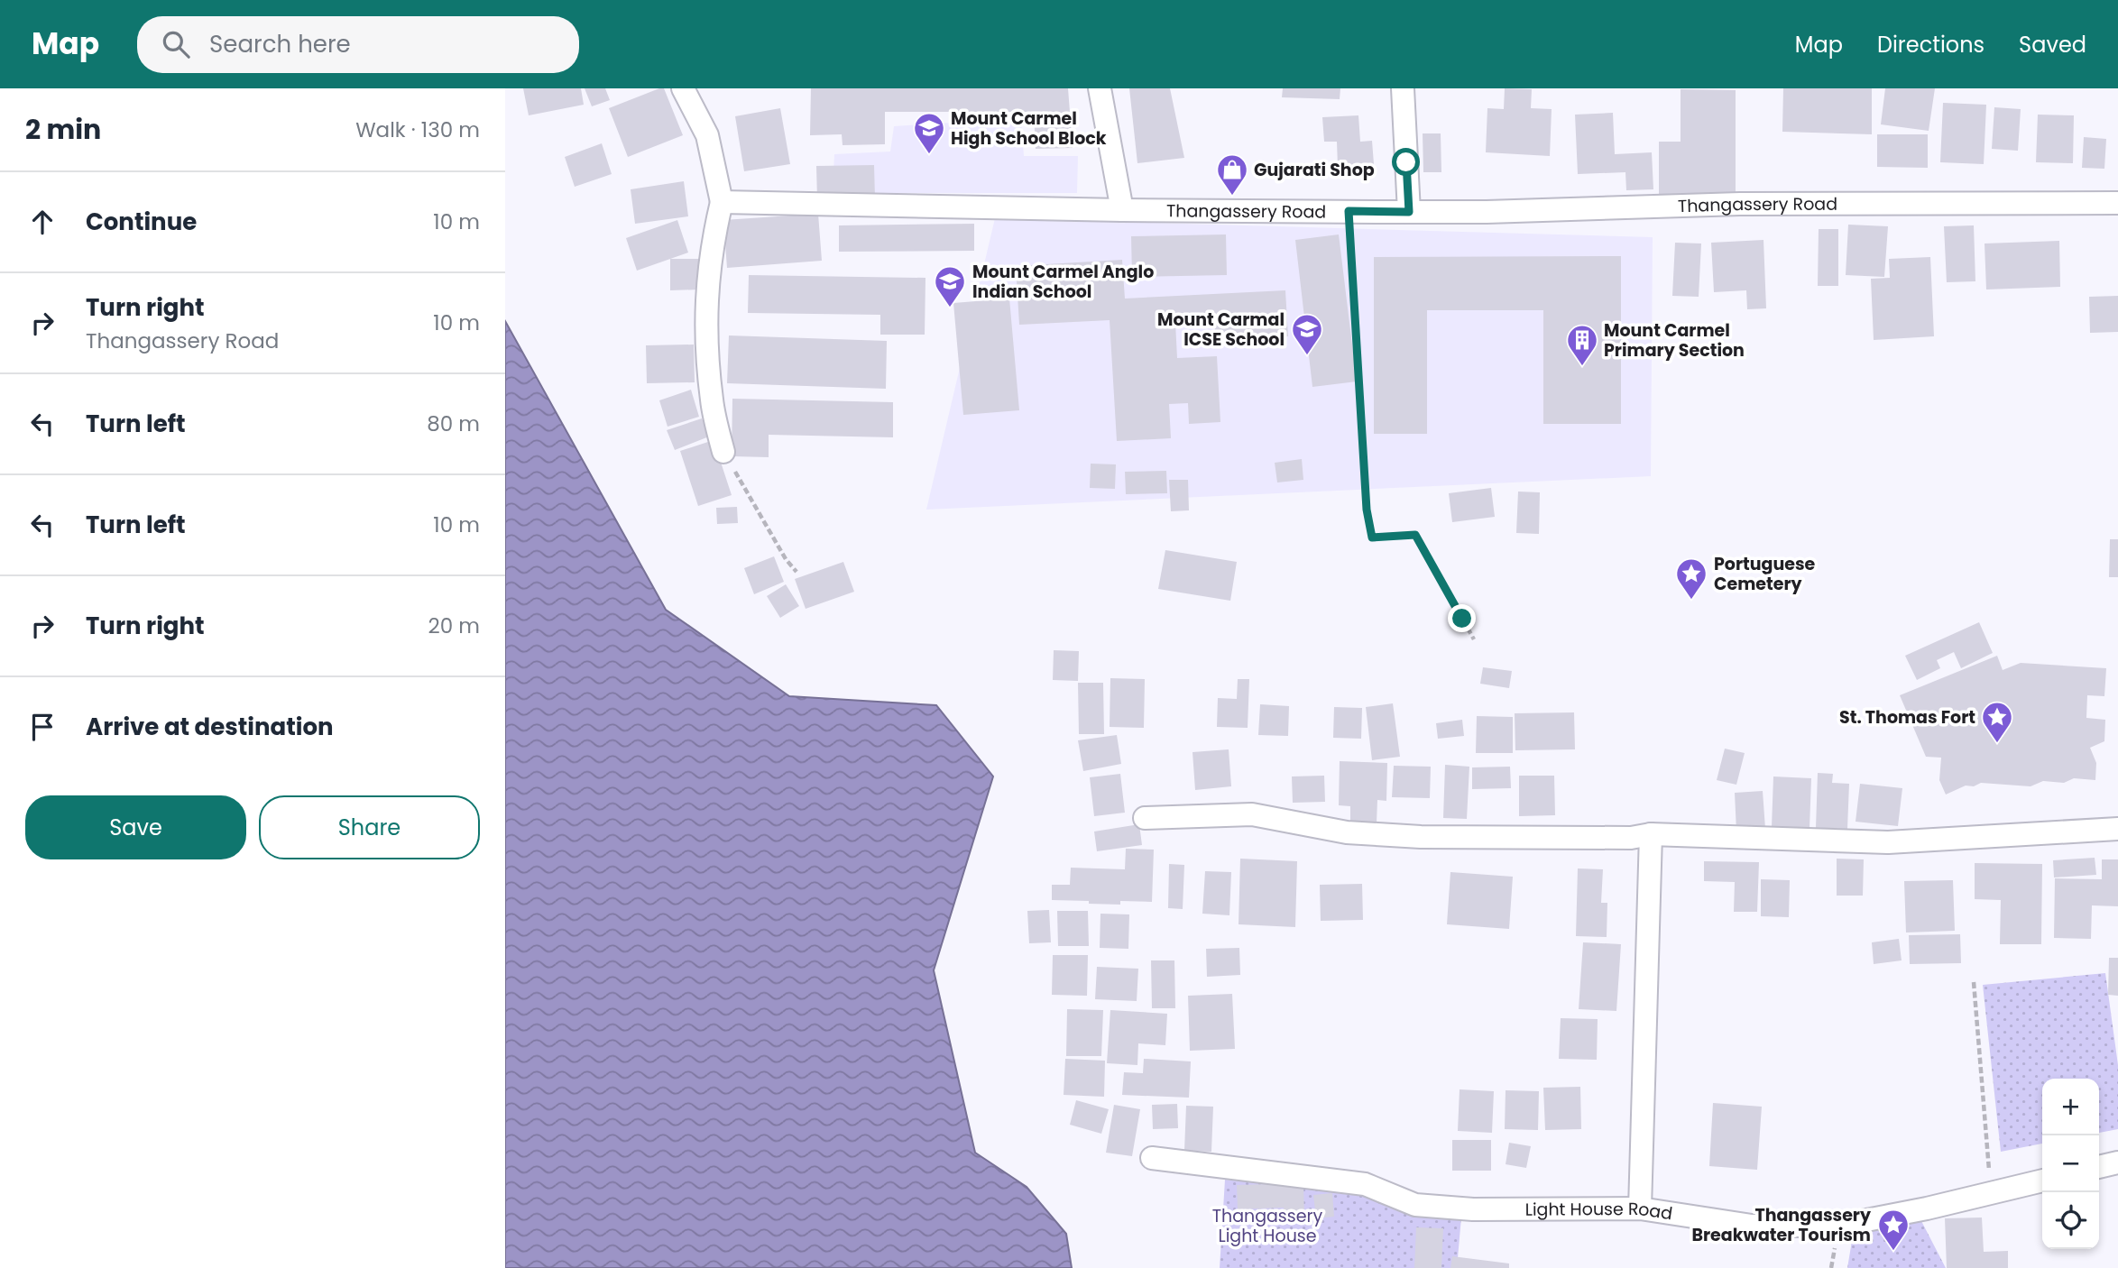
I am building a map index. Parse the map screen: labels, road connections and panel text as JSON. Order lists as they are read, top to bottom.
{
  "streets": {
    "street": ["Thangassery Road", "Light House Road"]
  },
  "parks": ["Thangassery Light House"],
  "places": {
    "school or university": ["Mount Carmel High School Block", "Mount Carmel Anglo Indian School", "Mount Carmal ICSE School"],
    "shop": ["Gujarati Shop"],
    "building": ["Mount Carmel Primary Section"],
    "place": ["Portuguese Cemetery", "St. Thomas Fort", "Thangassery Breakwater Tourism"]
  },
  "page": {
    "header": "Map",
    "search": "Search here",
    "nav": ["Map", "Directions", "Saved"],
    "heading": ["2 min", "Walk · 130 m"],
    "list": [
      ["Continue", "10 m"],
      ["Turn right", "Thangassery Road", "10 m"],
      ["Turn left", "80 m"],
      ["Turn left", "10 m"],
      ["Turn right", "20 m"],
      "Arrive at destination"
    ],
    "buttons": ["Save", "Share"],
    "map_buttons": ["+", "−"]
  }
}
